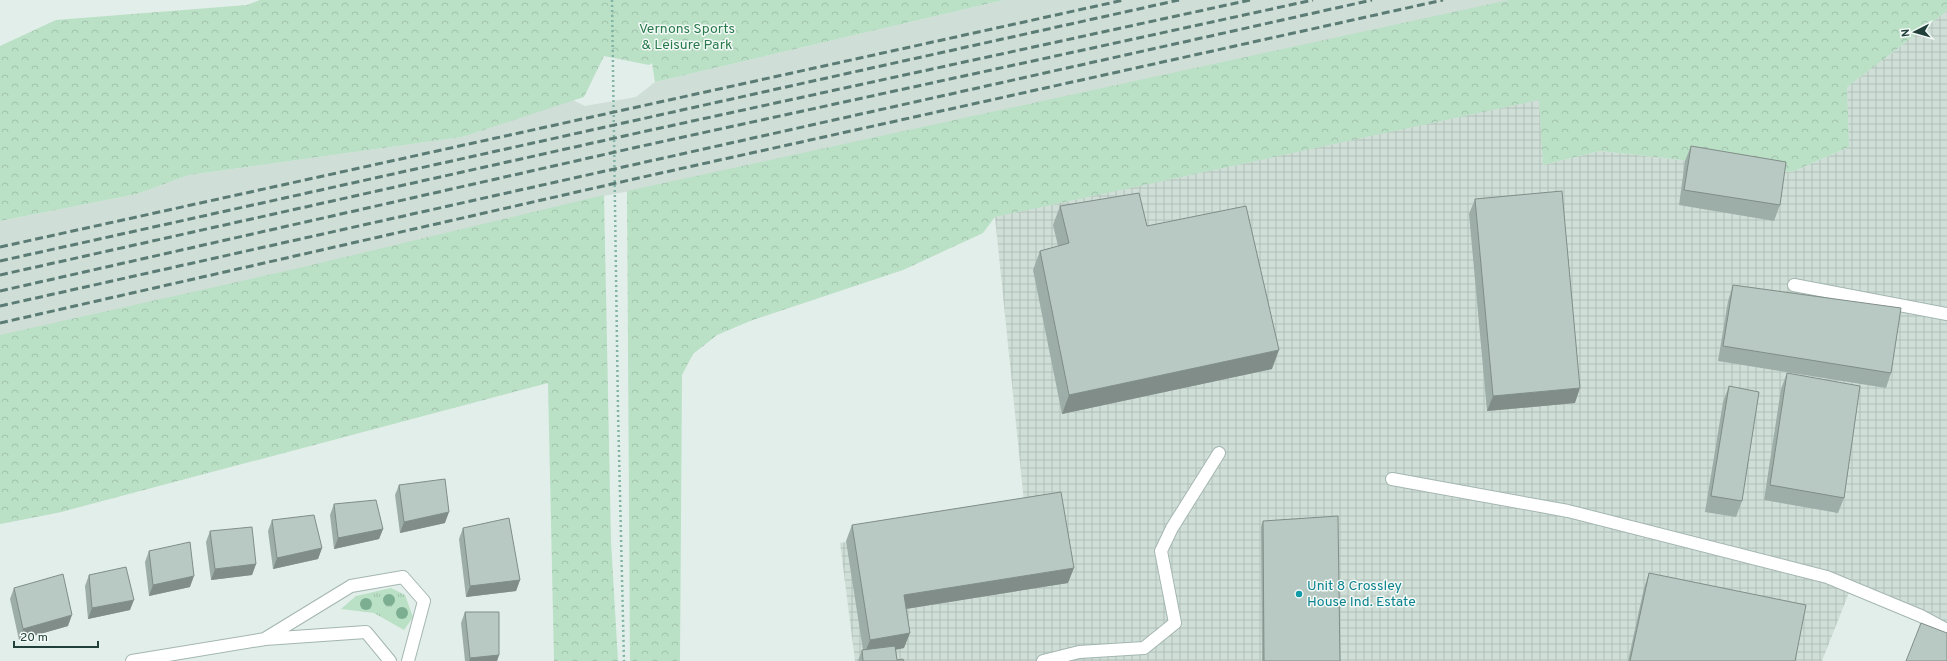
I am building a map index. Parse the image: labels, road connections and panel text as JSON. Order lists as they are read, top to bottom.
{
  "parks": ["Vernons Sports & Leisure Park"],
  "places": ["Unit 8 Crossley House Ind. Estate"],
  "scale_bar": "20 m",
  "north": "left"
}
